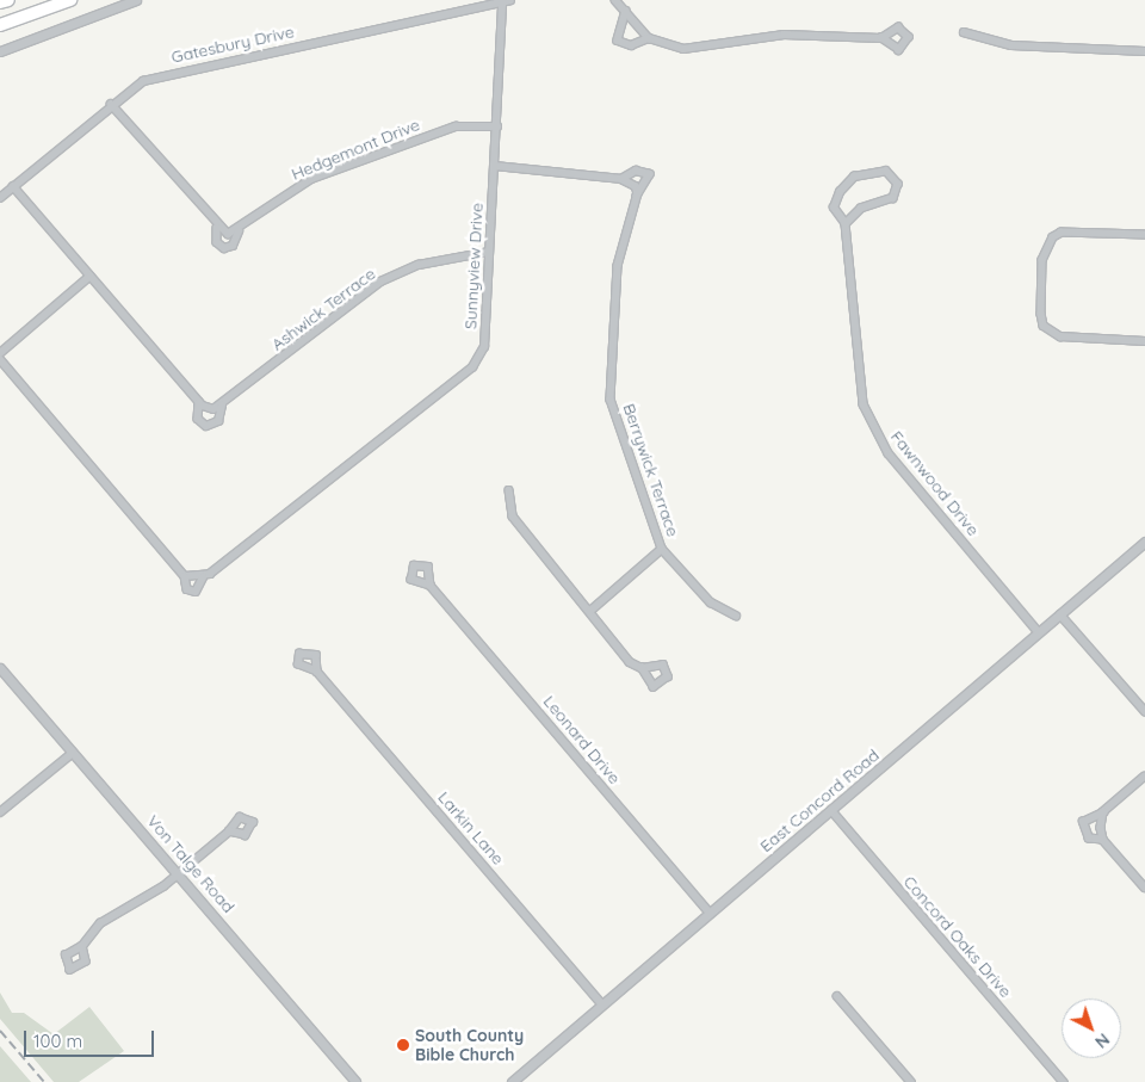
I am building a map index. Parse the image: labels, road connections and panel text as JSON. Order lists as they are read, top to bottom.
{
  "streets": {
    "street": [
      "Gatesbury Drive",
      "Hedgemont Drive",
      "Sunnyview Drive",
      "Ashwick Terrace",
      "Berrywick Terrace",
      "Fawnwood Drive",
      "Leonard Drive",
      "East Concord Road",
      "Larkin Lane",
      "Von Talge Road",
      "Concord Oaks Drive"
    ]
  },
  "crossings": [
    ["Gatesbury Drive", "Hedgemont Drive"],
    ["Gatesbury Drive", "Sunnyview Drive"],
    ["Gatesbury Drive", "Ashwick Terrace"],
    ["Hedgemont Drive", "Sunnyview Drive"],
    ["Sunnyview Drive", "Ashwick Terrace"],
    ["Sunnyview Drive", "Berrywick Terrace"],
    ["Fawnwood Drive", "East Concord Road"],
    ["Leonard Drive", "East Concord Road"],
    ["East Concord Road", "Larkin Lane"],
    ["East Concord Road", "Concord Oaks Drive"]
  ],
  "places": ["South County Bible Church"],
  "scale_bar": "100 m",
  "north": "bottom right"
}
